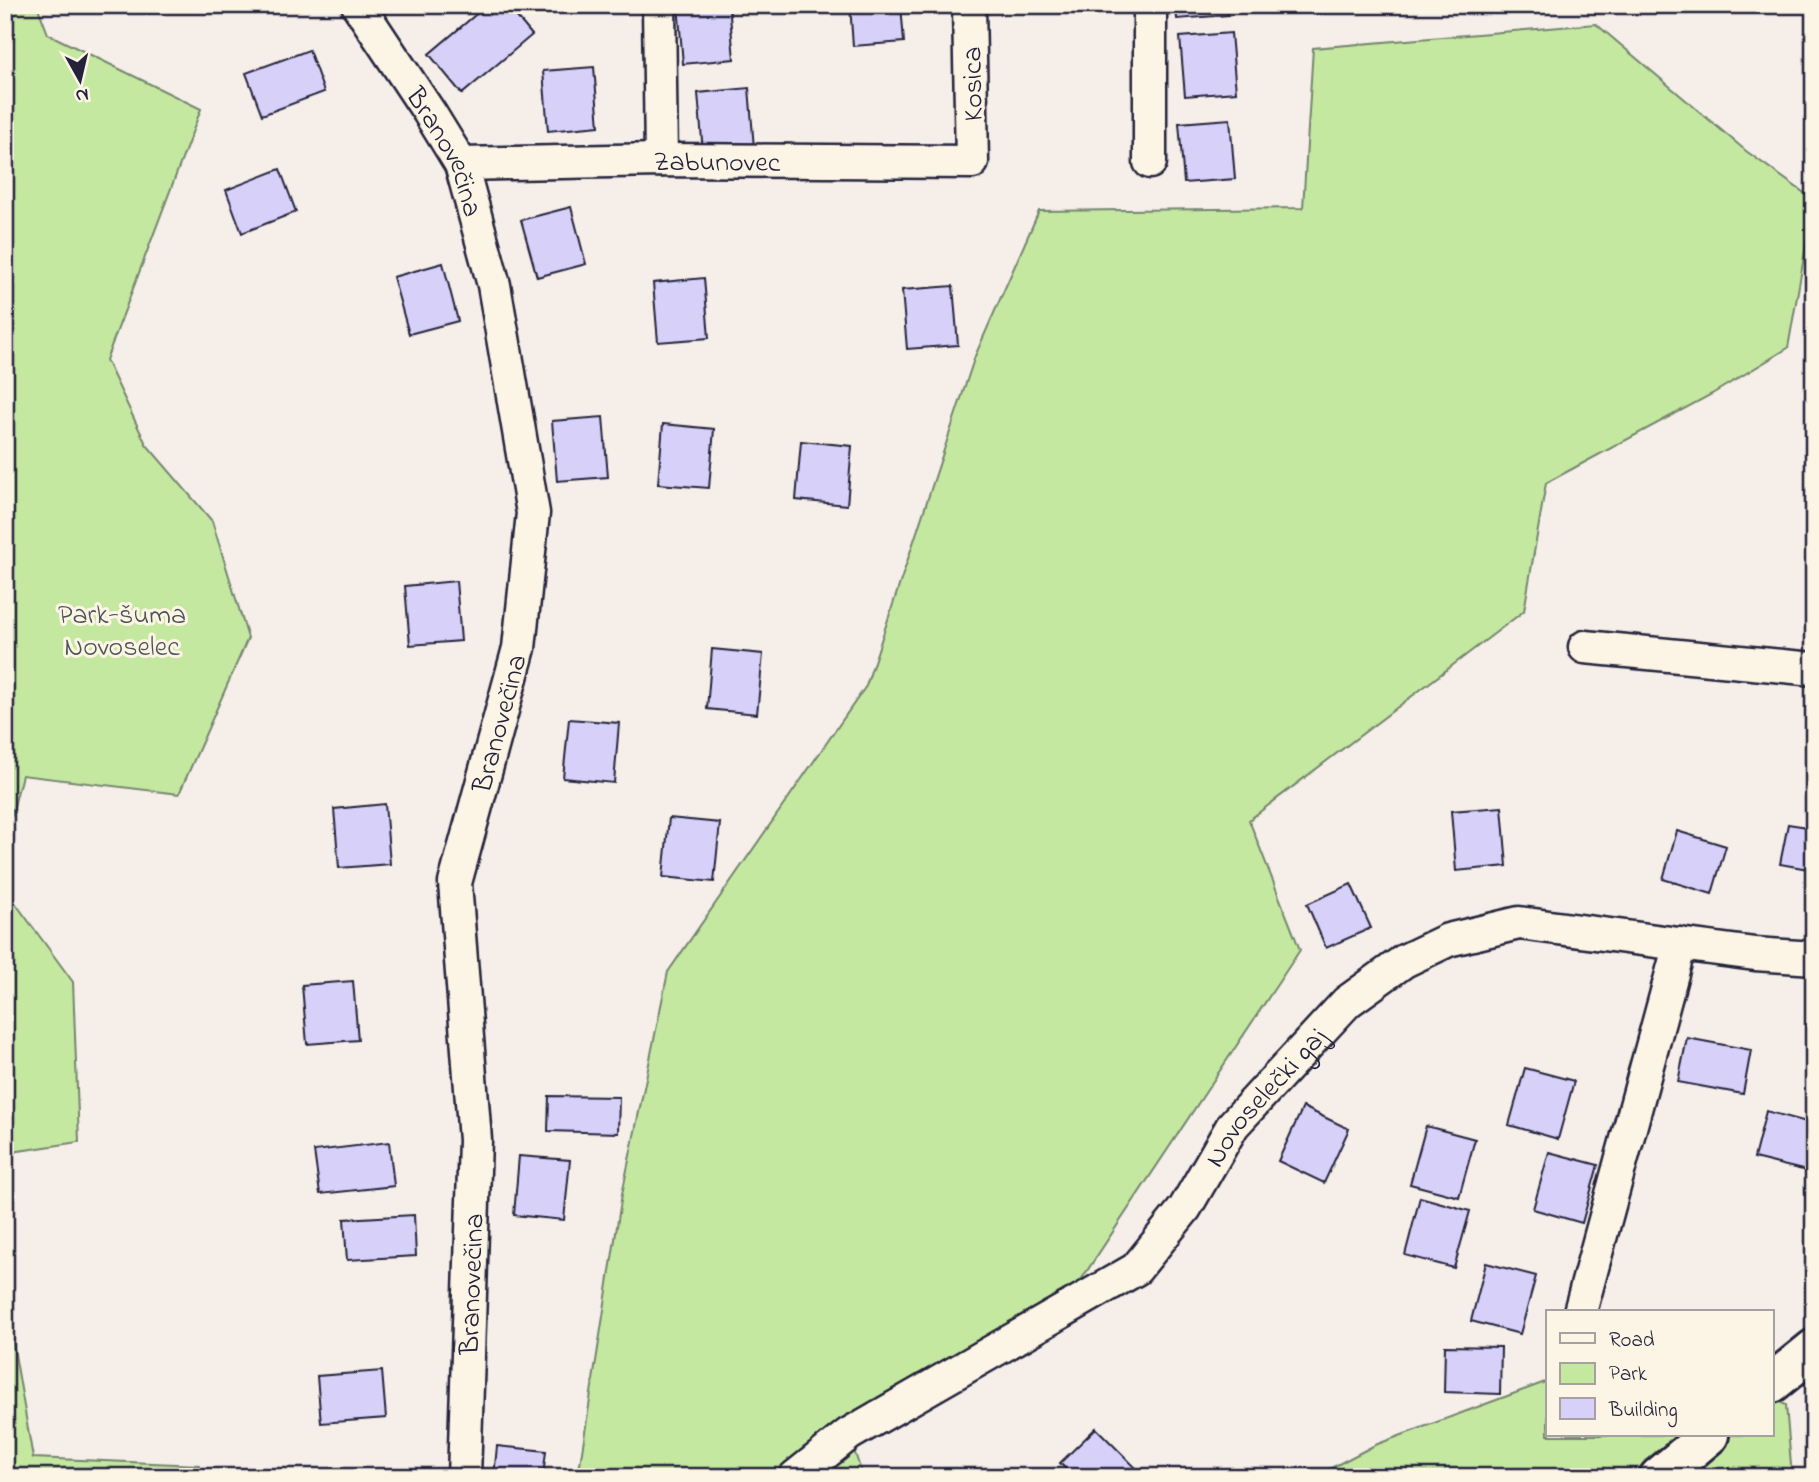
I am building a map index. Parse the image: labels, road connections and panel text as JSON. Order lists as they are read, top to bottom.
{
  "streets": {
    "street": [
      "Kosica",
      "Branovečina",
      "Zabunovec",
      "Novoselečki gaj"
    ]
  },
  "crossings": [
    ["Kosica", "Zabunovec"],
    ["Branovečina", "Zabunovec"]
  ],
  "parks": ["Park-šuma Novoselec"],
  "legend": ["Road", "Park", "Building"],
  "north": "bottom"
}
